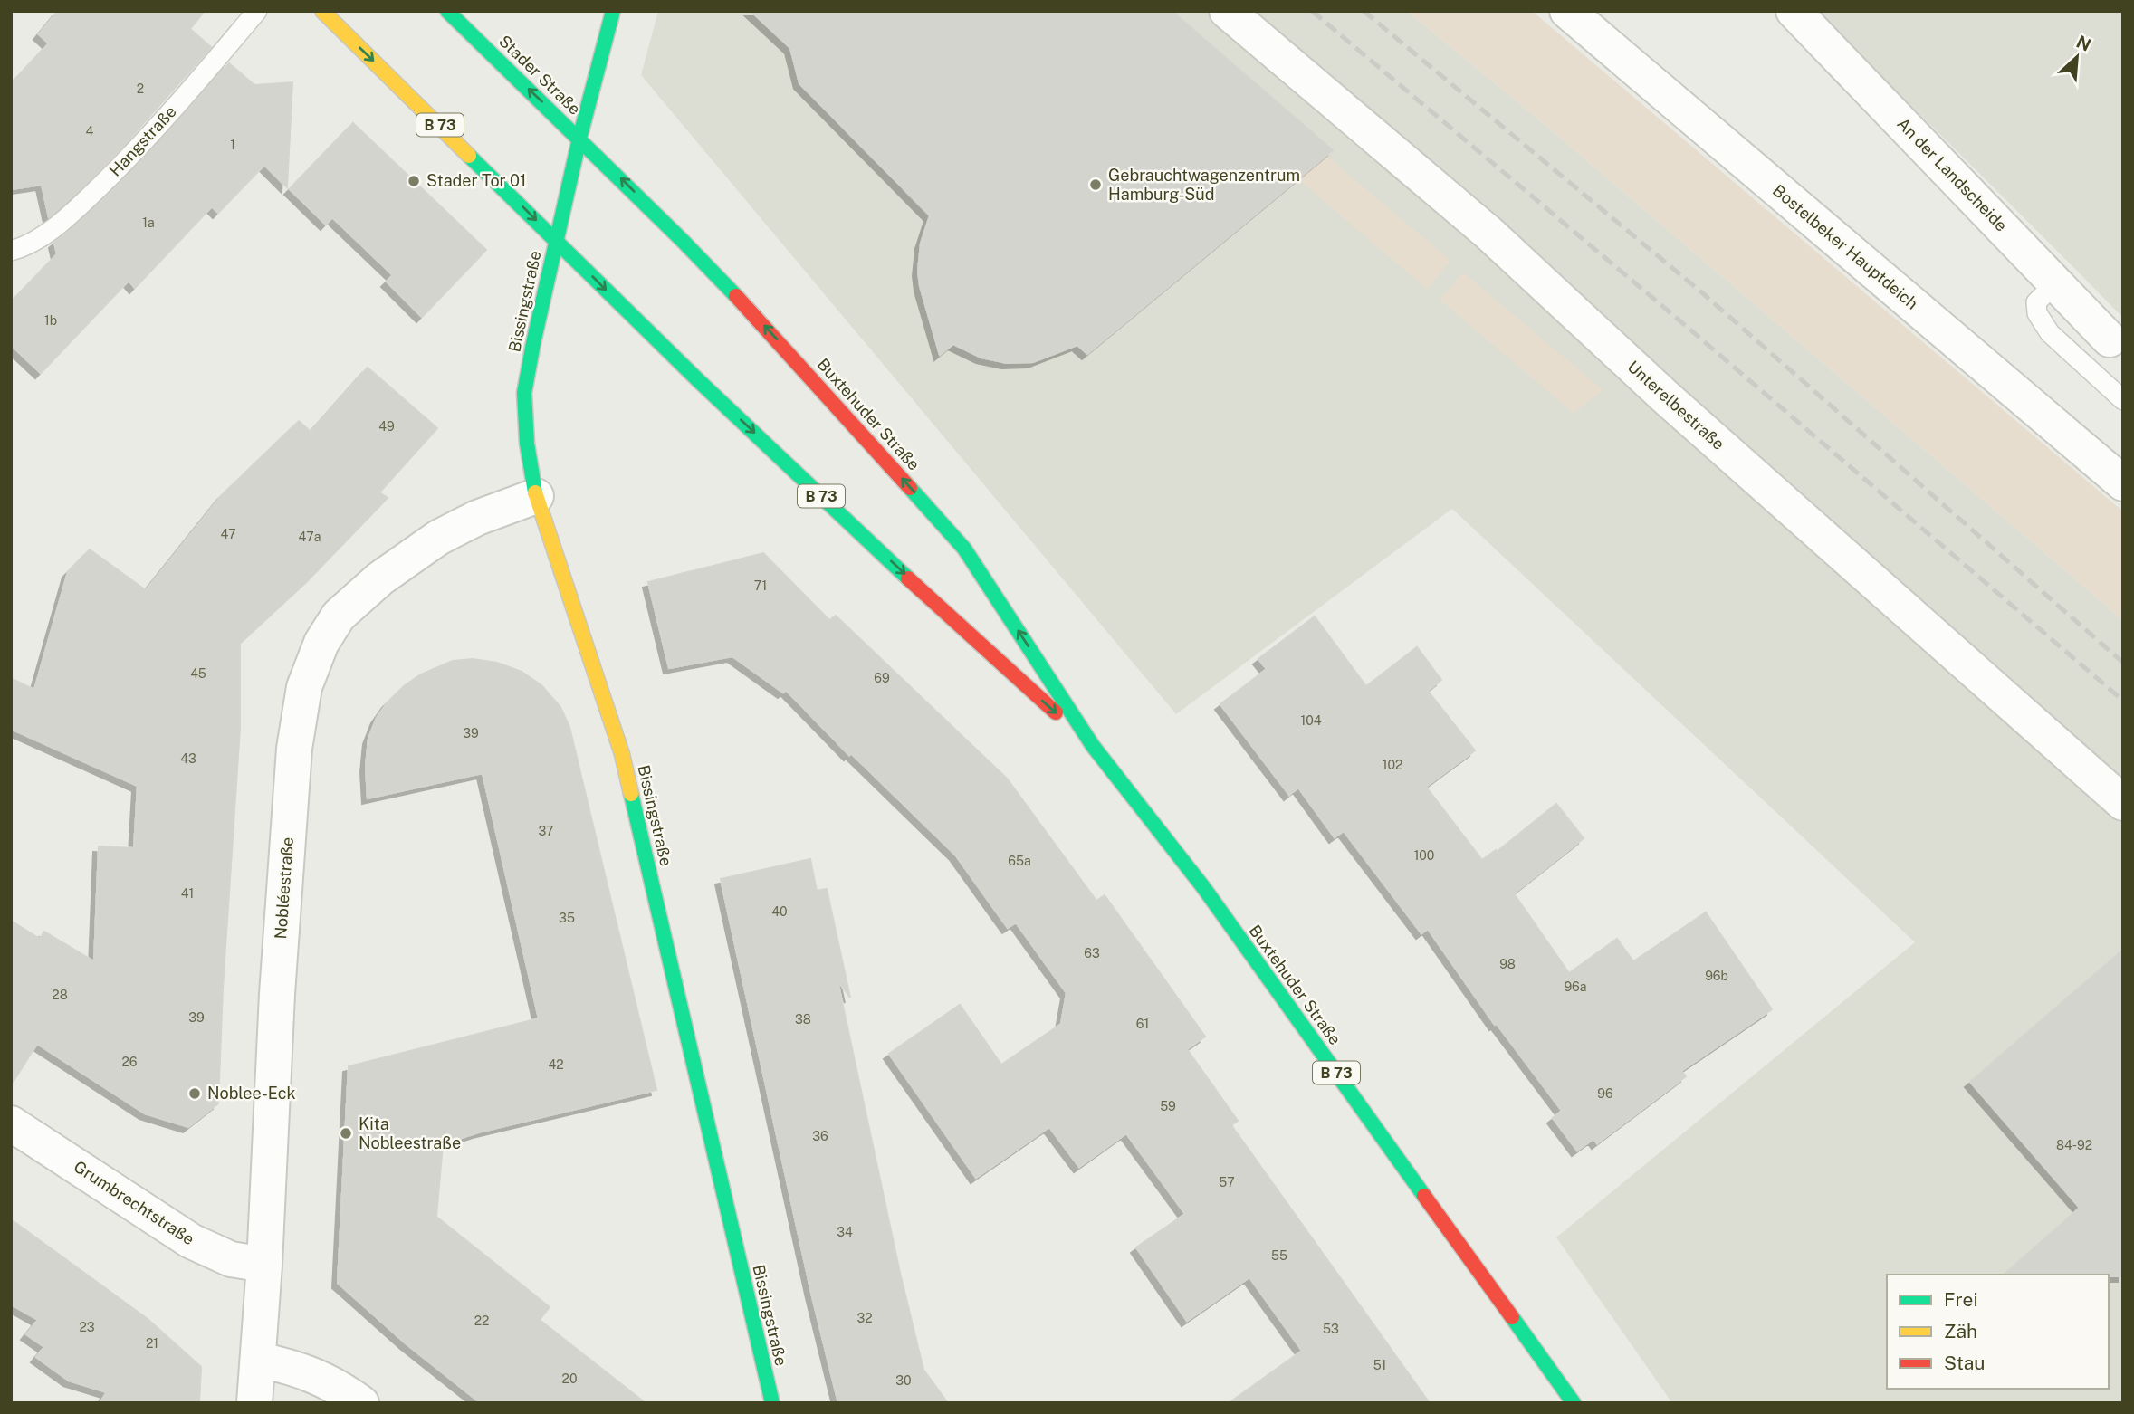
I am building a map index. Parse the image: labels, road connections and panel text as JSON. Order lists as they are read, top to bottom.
{
  "streets": {
    "main road": [
      "Stader Straße",
      "B 73",
      "Bissingstraße",
      "Buxtehuder Straße"
    ],
    "street": [
      "An der Landscheide",
      "Bostelbeker Hauptdeich",
      "Unterelbestraße",
      "Nobléestraße",
      "Grumbrechtstraße"
    ],
    "lane": ["Hangstraße"]
  },
  "crossings": [
    ["Stader Straße", "Bissingstraße"],
    ["Stader Straße", "Buxtehuder Straße"],
    ["B 73", "Bissingstraße"],
    ["B 73", "Buxtehuder Straße"],
    ["Bissingstraße", "Buxtehuder Straße"],
    ["Bissingstraße", "Nobléestraße"],
    ["Nobléestraße", "Grumbrechtstraße"]
  ],
  "places": [
    "Stader Tor 01",
    "Gebrauchtwagenzentrum Hamburg-Süd",
    "Noblee-Eck",
    "Kita Nobleestraße"
  ],
  "house_numbers": [
    "2",
    "4",
    "1",
    "1a",
    "1b",
    "49",
    "47",
    "47a",
    "71",
    "45",
    "69",
    "104",
    "39",
    "43",
    "102",
    "37",
    "100",
    "65a",
    "41",
    "40",
    "35",
    "63",
    "98",
    "96b",
    "96a",
    "28",
    "39",
    "38",
    "61",
    "26",
    "42",
    "96",
    "59",
    "36",
    "84-92",
    "57",
    "34",
    "55",
    "32",
    "22",
    "23",
    "53",
    "21",
    "51",
    "20",
    "30"
  ],
  "legend": ["Frei", "Zäh", "Stau"],
  "north": "top right"
}
